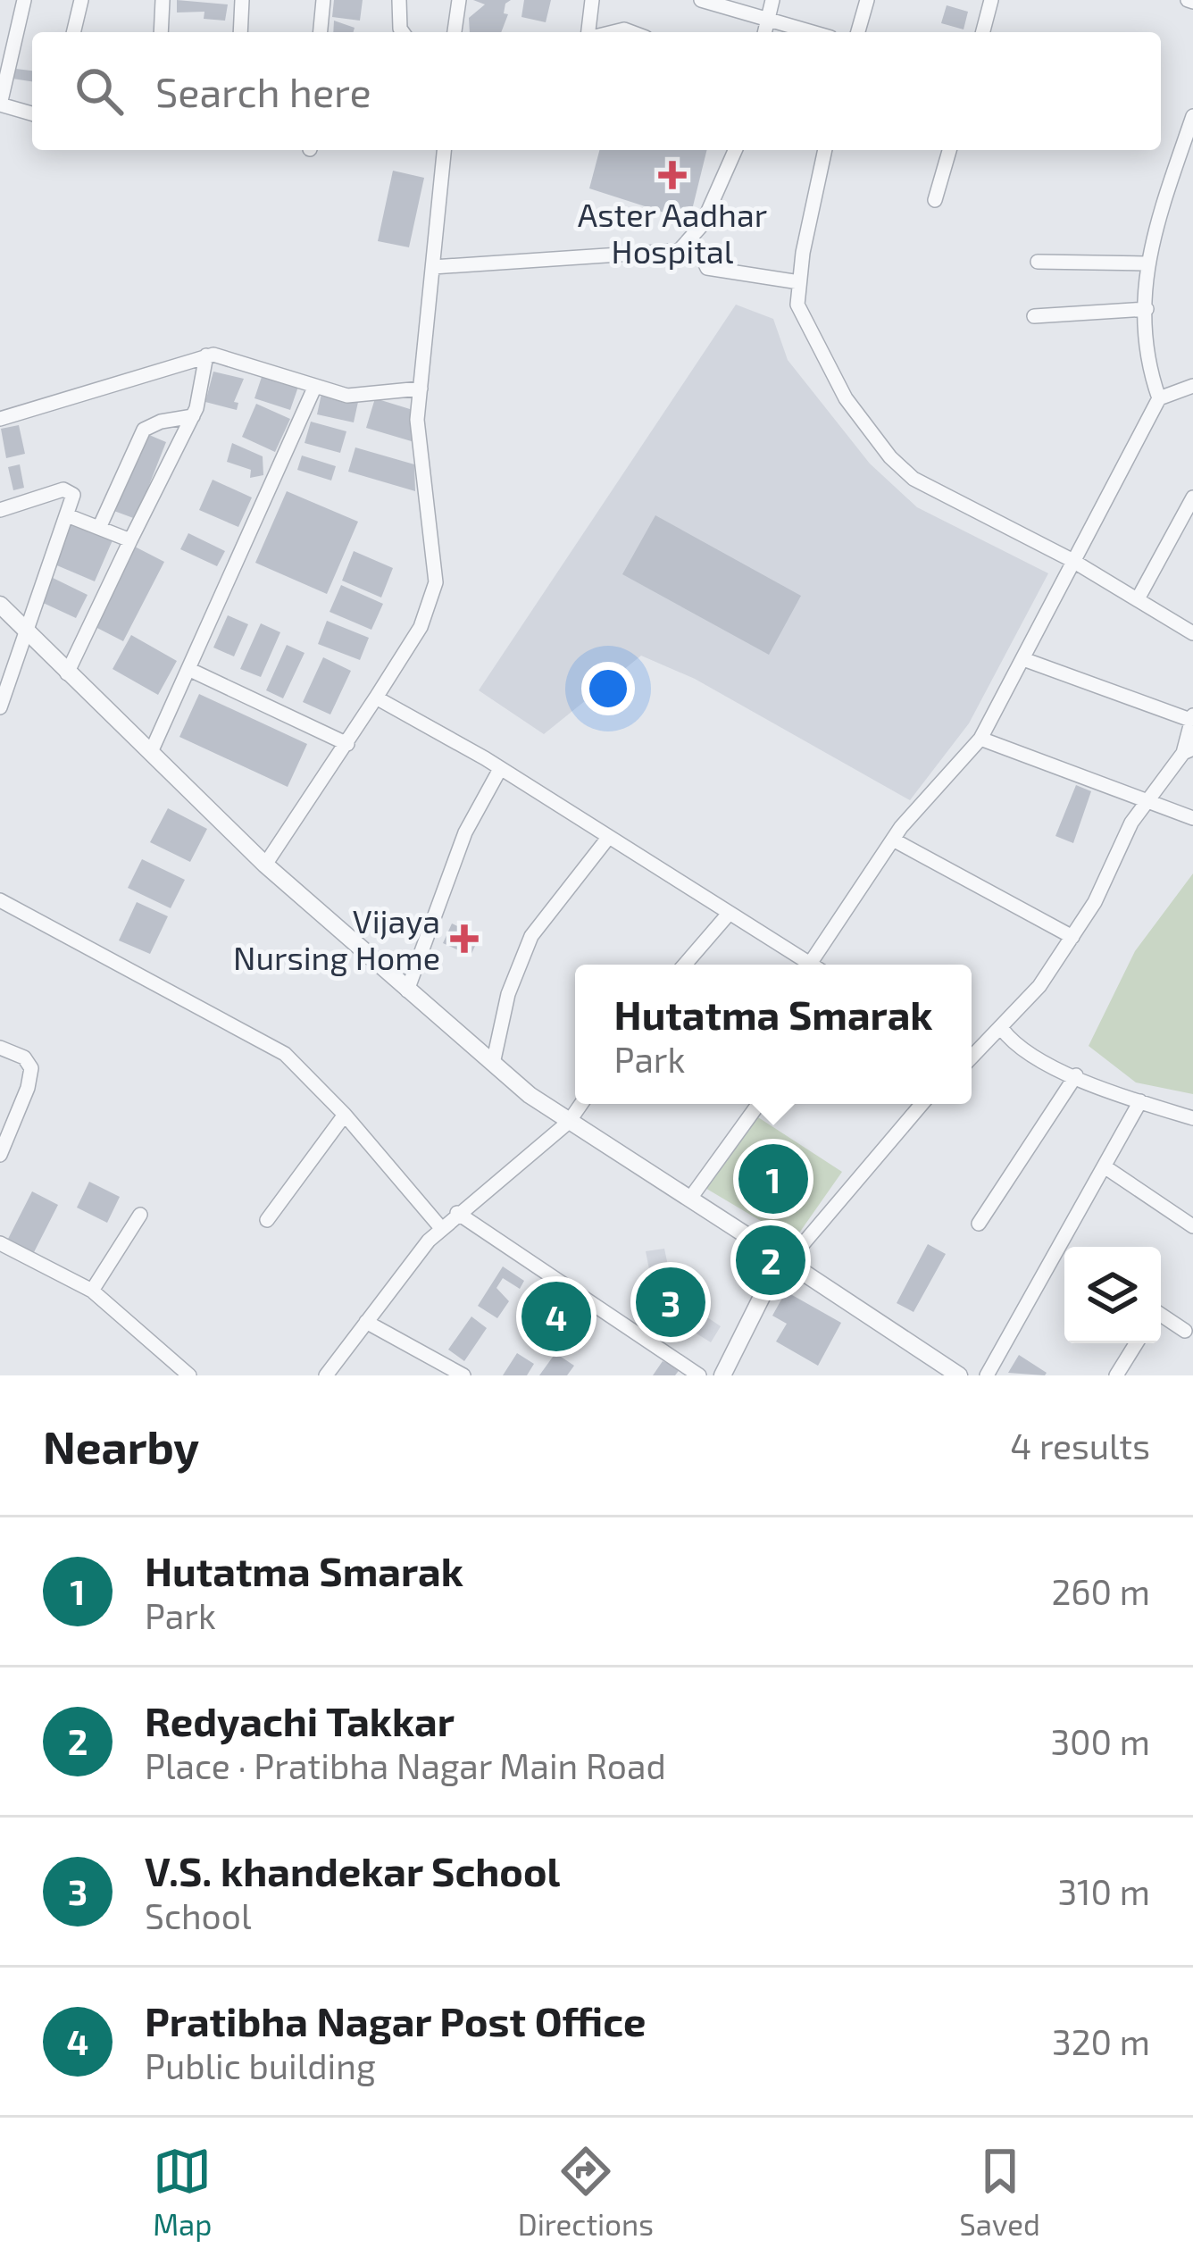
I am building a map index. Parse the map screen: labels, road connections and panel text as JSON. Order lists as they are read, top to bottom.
{
  "places": {
    "health": ["Aster Aadhar Hospital", "Vijaya Nursing Home"]
  },
  "page": {
    "search": "Search here",
    "popup": ["Hutatma Smarak", "Park"],
    "pins": [
      "1",
      "2",
      "3",
      "4"
    ],
    "heading": ["Nearby", "4 results"],
    "list": [
      {
        "mark": "1",
        "name": "Hutatma Smarak",
        "note": "Park",
        "value": "260 m"
      },
      {
        "mark": "2",
        "name": "Redyachi Takkar",
        "note": "Place · Pratibha Nagar Main Road",
        "value": "300 m"
      },
      {
        "mark": "3",
        "name": "V.S. khandekar School",
        "note": "School",
        "value": "310 m"
      },
      {
        "mark": "4",
        "name": "Pratibha Nagar Post Office",
        "note": "Public building",
        "value": "320 m"
      }
    ],
    "nav": ["Map", "Directions", "Saved"]
  }
}
